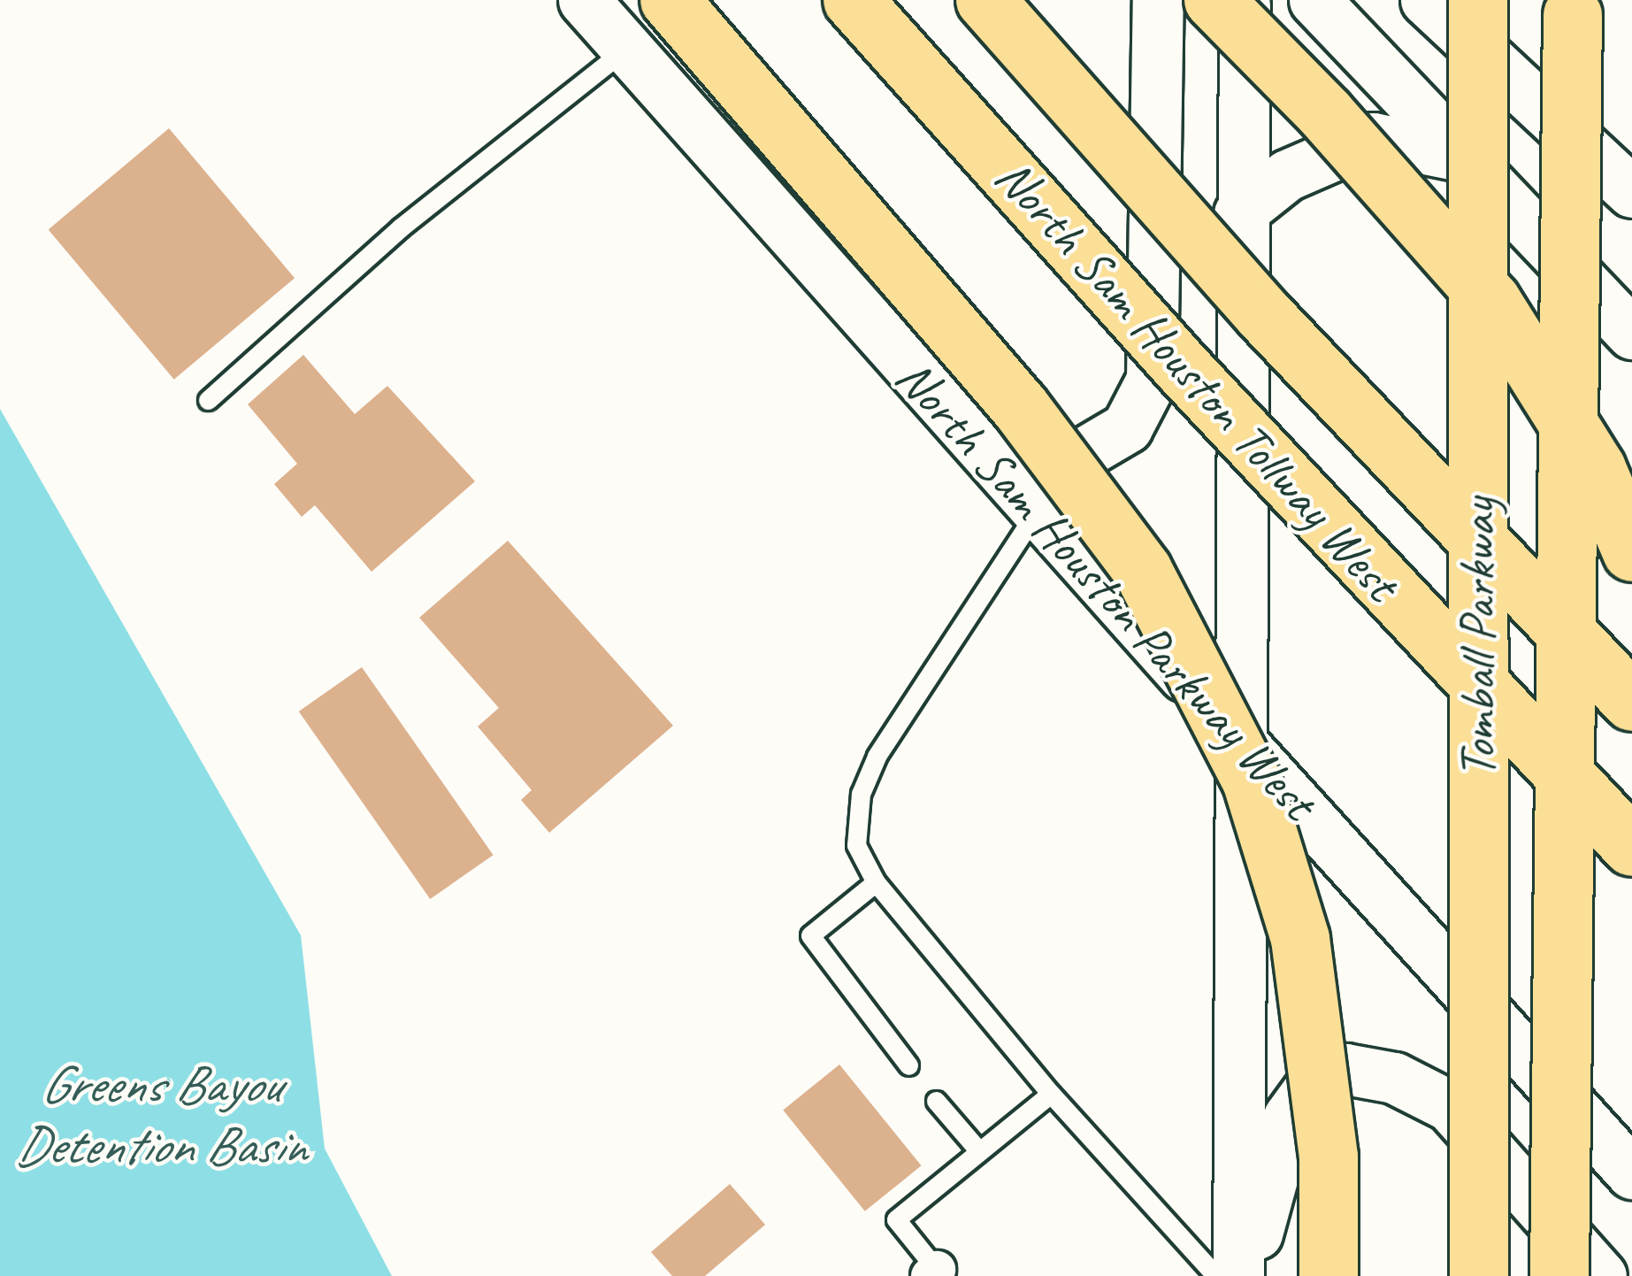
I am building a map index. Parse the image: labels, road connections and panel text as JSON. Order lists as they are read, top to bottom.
{
  "streets": {
    "highway": ["North Sam Houston Tollway West", "Tomball Parkway"],
    "main road": ["North Sam Houston Parkway West"]
  },
  "water": ["Greens Bayou Detention Basin"]
}
